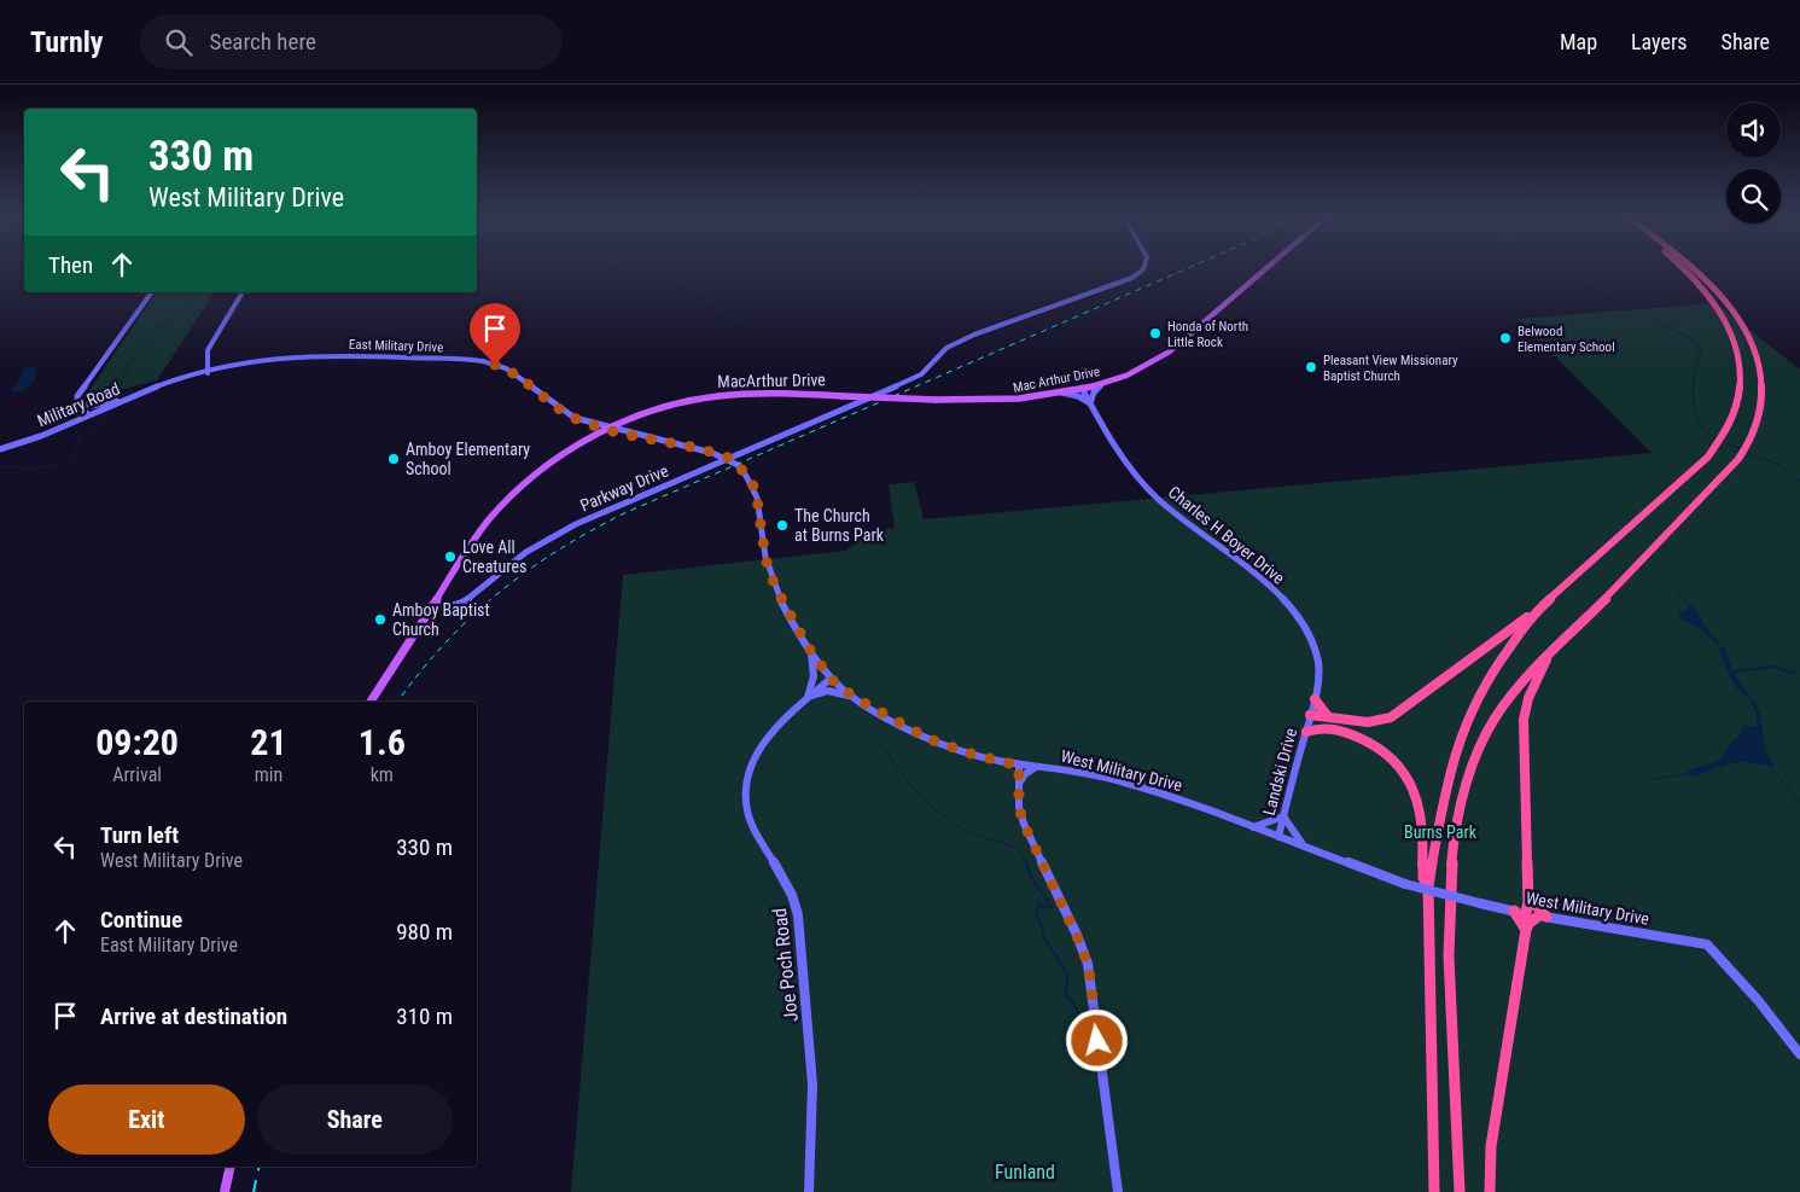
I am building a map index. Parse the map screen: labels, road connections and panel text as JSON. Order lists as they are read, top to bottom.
{
  "streets": {
    "main road": ["Mac Arthur Drive", "MacArthur Drive"],
    "street": [
      "East Military Drive",
      "Military Road",
      "Parkway Drive",
      "Charles H Boyer Drive",
      "West Military Drive",
      "Landski Drive",
      "Joe Poch Road"
    ]
  },
  "crossings": [
    ["East Military Drive", "MacArthur Drive"],
    ["East Military Drive", "Military Road"],
    ["Mac Arthur Drive", "MacArthur Drive"],
    ["Mac Arthur Drive", "Charles H Boyer Drive"],
    ["MacArthur Drive", "Parkway Drive"],
    ["Parkway Drive", "West Military Drive"],
    ["Charles H Boyer Drive", "Landski Drive"],
    ["West Military Drive", "Landski Drive"],
    ["West Military Drive", "Joe Poch Road"]
  ],
  "parks": ["Burns Park", "Funland"],
  "places": [
    "Honda of North Little Rock",
    "Belwood Elementary School",
    "Pleasant View Missionary Baptist Church",
    "Amboy Elementary School",
    "The Church at Burns Park",
    "Love All Creatures",
    "Amboy Baptist Church"
  ],
  "page": {
    "header": "Turnly",
    "search": "Search here",
    "nav": ["Map", "Layers", "Share"],
    "turn": ["330 m", "West Military Drive"],
    "then": "Then",
    "eta": [
      "09:20",
      "Arrival",
      "21",
      "min",
      "1.6",
      "km"
    ],
    "list": [
      {
        "name": "Turn left",
        "note": "West Military Drive",
        "value": "330 m"
      },
      {
        "name": "Continue",
        "note": "East Military Drive",
        "value": "980 m"
      },
      {
        "name": "Arrive at destination",
        "value": "310 m"
      }
    ],
    "buttons": ["Exit", "Share"]
  }
}
